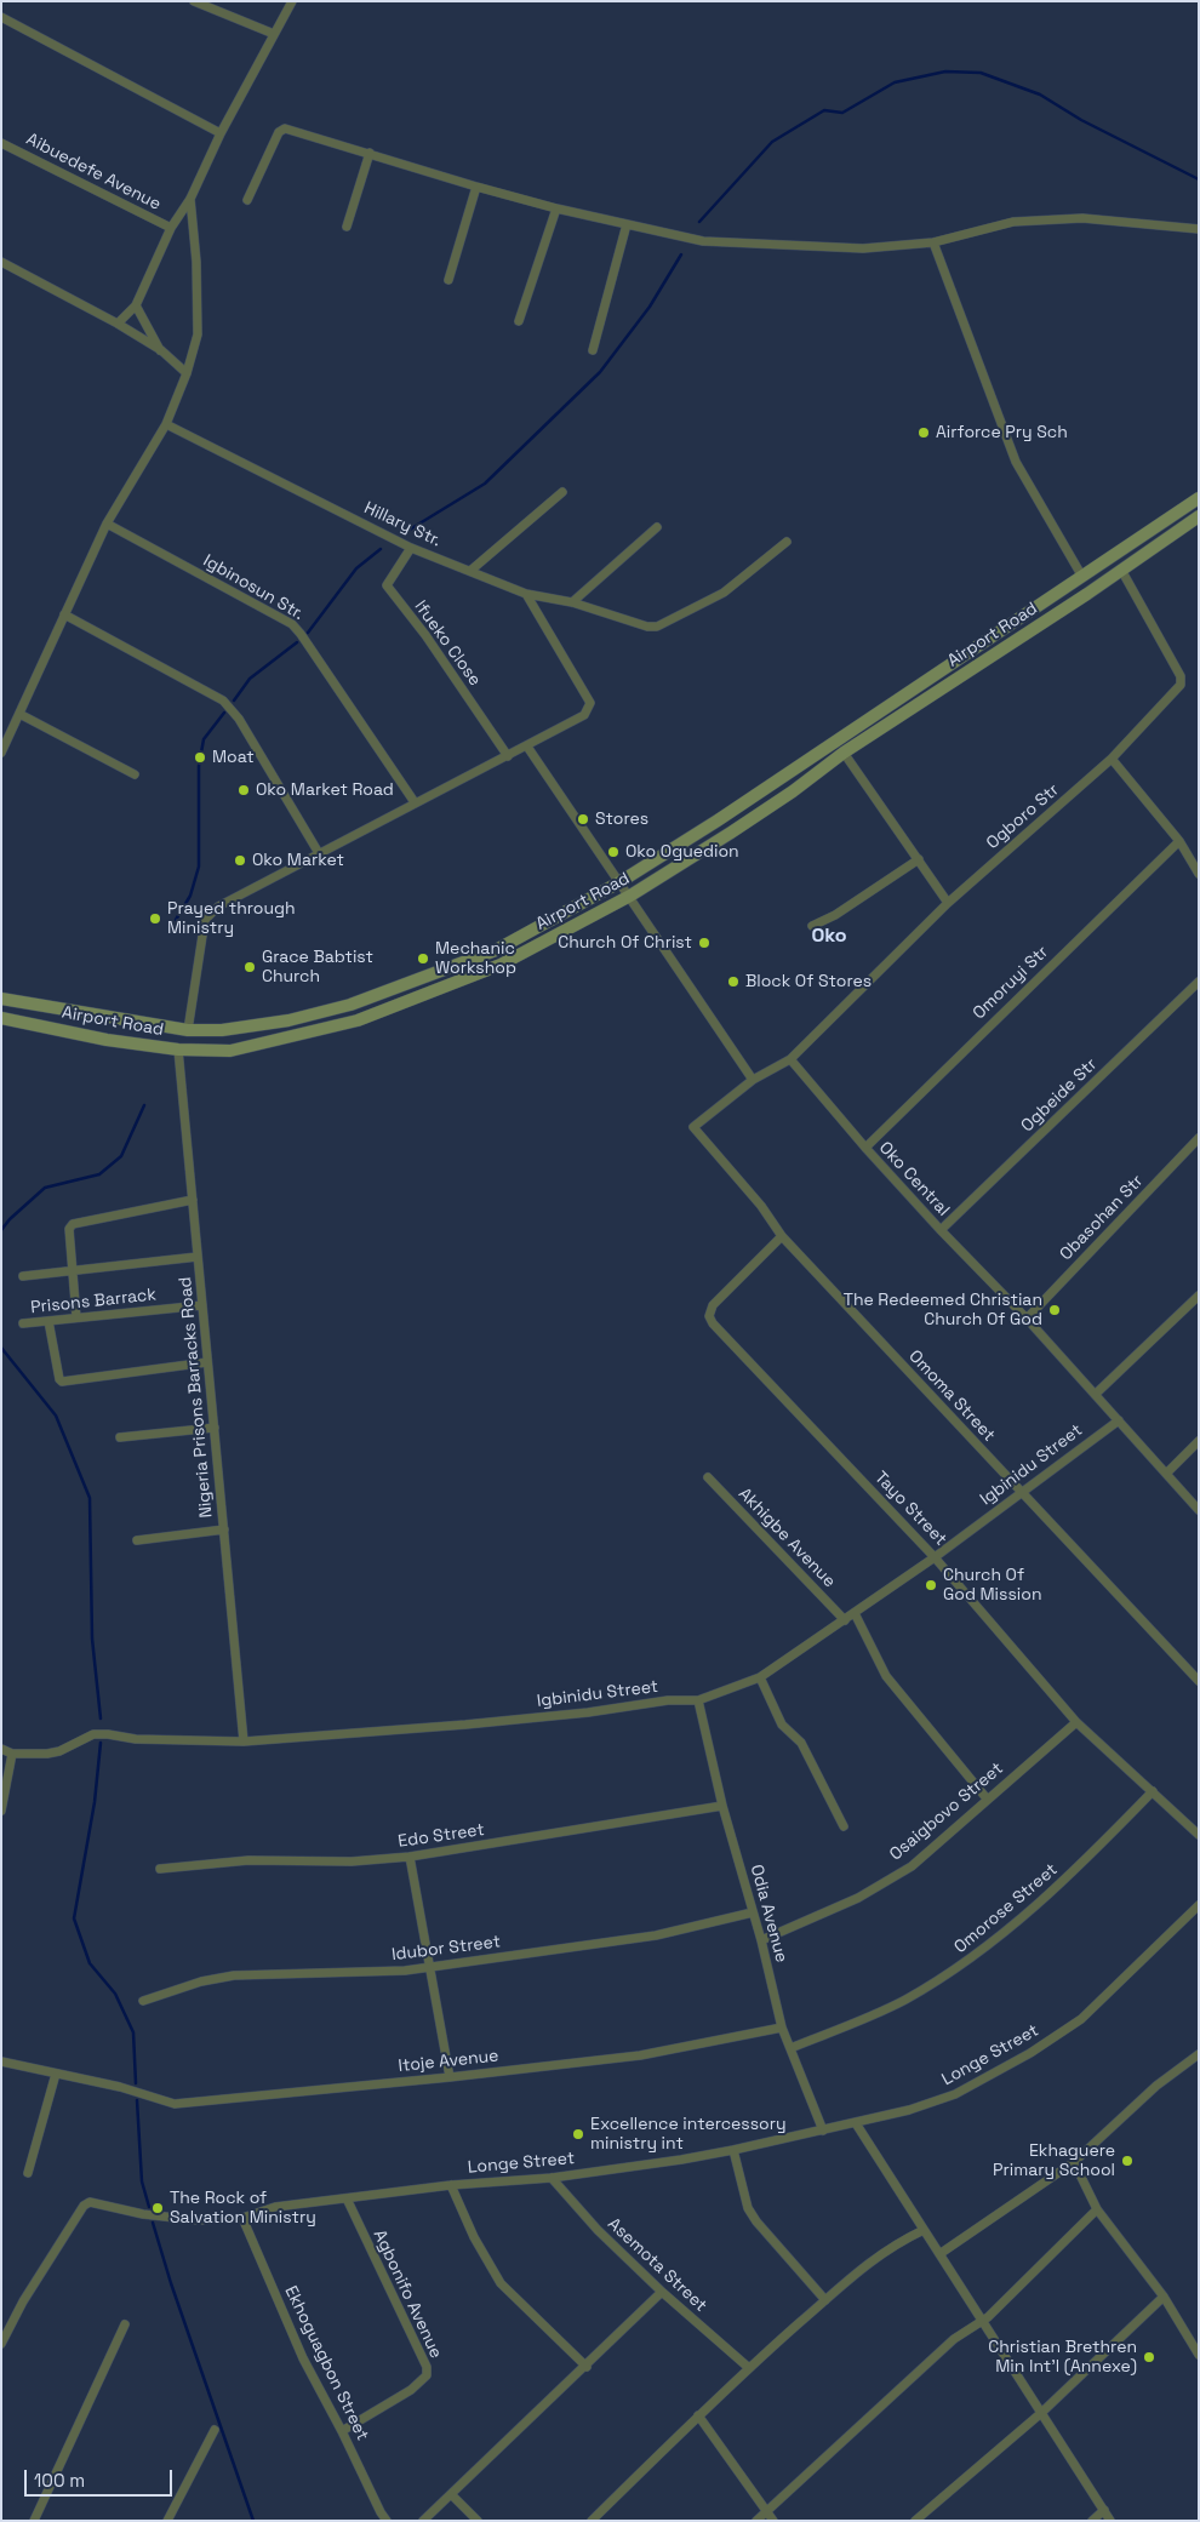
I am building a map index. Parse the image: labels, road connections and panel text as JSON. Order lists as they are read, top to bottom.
{
  "streets": {
    "main road": ["Airport Road"],
    "street": [
      "Aibuedefe Avenue",
      "Hillary Str.",
      "Igbinosun Str.",
      "Ifueko Close",
      "Ogboro Str",
      "Omoruyi Str",
      "Ogbeide Str",
      "Oko Central",
      "Obasohan Str",
      "Prisons Barrack",
      "Omoma Street",
      "Nigeria Prisons Barracks Road",
      "Igbinidu Street",
      "Tayo Street",
      "Akhigbe Avenue",
      "Osaigbovo Street",
      "Edo Street",
      "Omorose Street",
      "Odia Avenue",
      "Idubor Street",
      "Longe Street",
      "Itoje Avenue",
      "Asemota Street",
      "Agbonifo Avenue",
      "Ekhoguagbon Street"
    ]
  },
  "crossings": [
    ["Hillary Str.", "Ifueko Close"],
    ["Airport Road", "Ogboro Str"],
    ["Airport Road", "Nigeria Prisons Barracks Road"],
    ["Ogboro Str", "Oko Central"],
    ["Omoruyi Str", "Oko Central"],
    ["Ogbeide Str", "Oko Central"],
    ["Oko Central", "Obasohan Str"],
    ["Oko Central", "Igbinidu Street"],
    ["Prisons Barrack", "Nigeria Prisons Barracks Road"],
    ["Omoma Street", "Igbinidu Street"],
    ["Omoma Street", "Tayo Street"],
    ["Nigeria Prisons Barracks Road", "Igbinidu Street"],
    ["Igbinidu Street", "Tayo Street"],
    ["Igbinidu Street", "Akhigbe Avenue"],
    ["Igbinidu Street", "Odia Avenue"],
    ["Tayo Street", "Osaigbovo Street"],
    ["Tayo Street", "Omorose Street"],
    ["Osaigbovo Street", "Odia Avenue"],
    ["Edo Street", "Odia Avenue"],
    ["Omorose Street", "Odia Avenue"],
    ["Odia Avenue", "Idubor Street"],
    ["Odia Avenue", "Longe Street"],
    ["Odia Avenue", "Itoje Avenue"],
    ["Longe Street", "Asemota Street"],
    ["Longe Street", "Agbonifo Avenue"],
    ["Longe Street", "Ekhoguagbon Street"],
    ["Agbonifo Avenue", "Ekhoguagbon Street"]
  ],
  "districts": ["Oko"],
  "places": [
    "Airforce Pry Sch",
    "Moat",
    "Oko Market Road",
    "Stores",
    "Oko Oguedion",
    "Oko Market",
    "Prayed through Ministry",
    "Church Of Christ",
    "Mechanic Workshop",
    "Grace Babtist Church",
    "Block Of Stores",
    "The Redeemed Christian Church Of God",
    "Church Of God Mission",
    "Excellence intercessory ministry int",
    "Ekhaguere Primary School",
    "The Rock of Salvation Ministry",
    "Christian Brethren Min Int'l (Annexe)"
  ],
  "scale_bar": "100 m"
}
